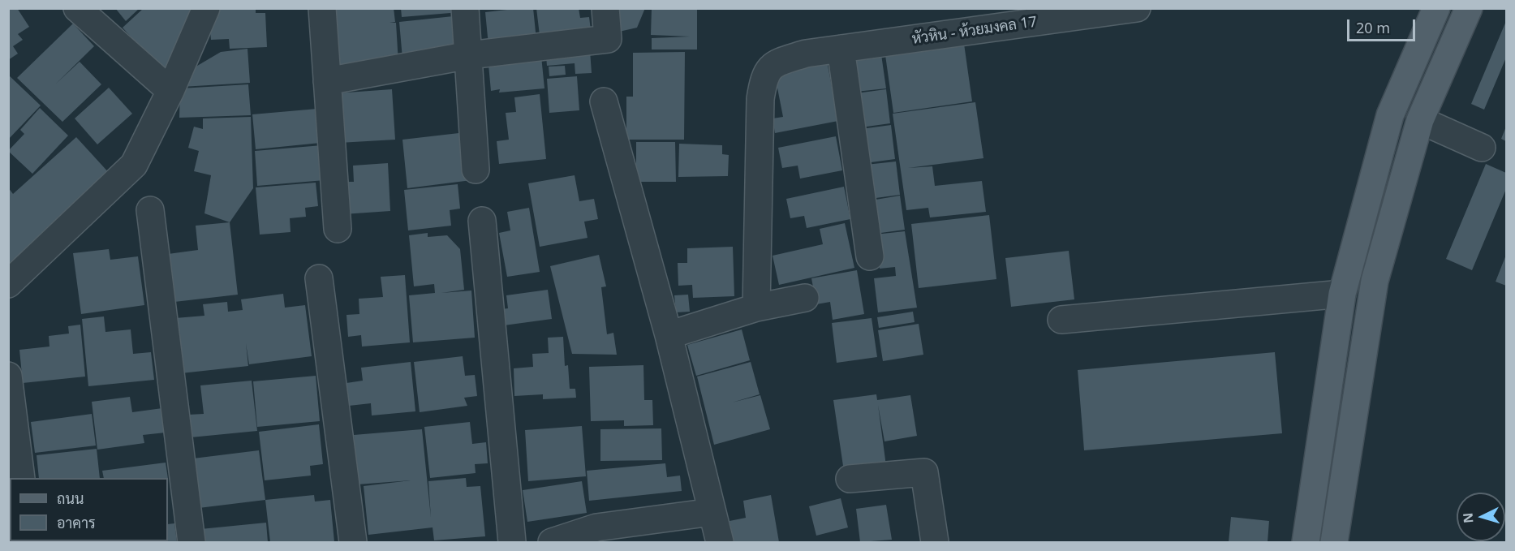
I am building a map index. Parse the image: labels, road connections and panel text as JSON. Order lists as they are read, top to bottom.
{
  "streets": {
    "street": ["หัวหิน - ห้วยมงคล 17"]
  },
  "legend": ["ถนน", "อาคาร"],
  "scale_bar": "20 m",
  "north": "left"
}
